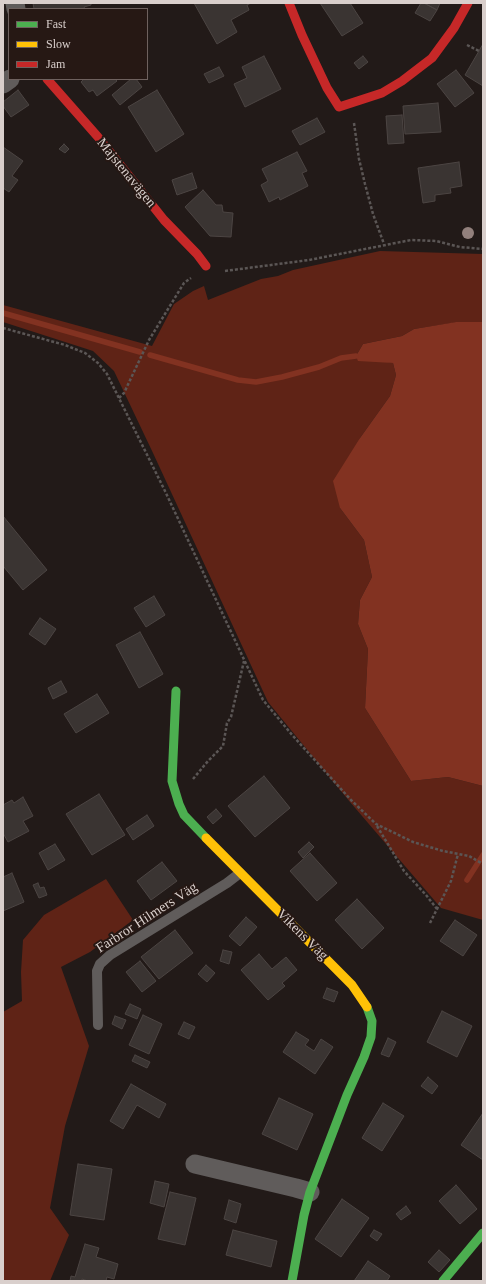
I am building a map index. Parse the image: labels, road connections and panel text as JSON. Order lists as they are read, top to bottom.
{
  "streets": {
    "street": ["Majstenavägen", "Vikens Väg"],
    "lane": ["Farbror Hilmers Väg"]
  },
  "crossings": [
    ["Farbror Hilmers Väg", "Vikens Väg"]
  ],
  "legend": ["Fast", "Slow", "Jam"]
}
